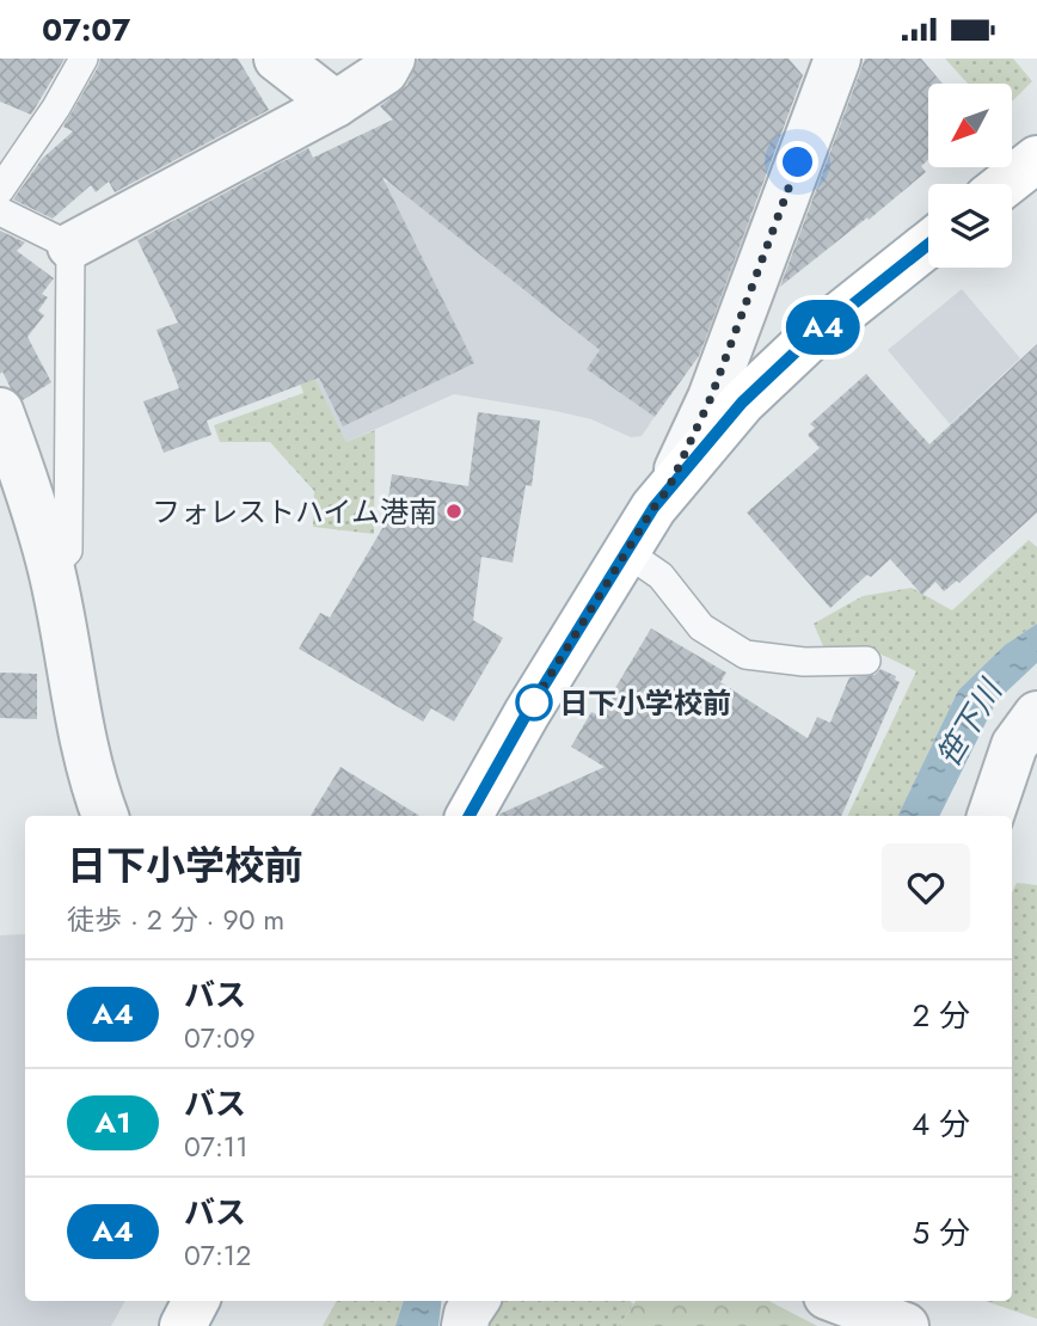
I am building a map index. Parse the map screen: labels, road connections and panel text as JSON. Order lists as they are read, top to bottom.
{
  "water": ["笹下川"],
  "places": ["フォレストハイム港南", "日下小学校前"],
  "lines": ["bus line A4"],
  "north": "bottom left",
  "page": {
    "status": "07:07",
    "on_map": "A4",
    "heading": ["日下小学校前", "徒歩 · 2 分 · 90 m"],
    "list": [
      {
        "mark": "A4",
        "name": "バス",
        "note": "07:09",
        "value": "2 分"
      },
      {
        "mark": "A1",
        "name": "バス",
        "note": "07:11",
        "value": "4 分"
      },
      {
        "mark": "A4",
        "name": "バス",
        "note": "07:12",
        "value": "5 分"
      }
    ]
  }
}
